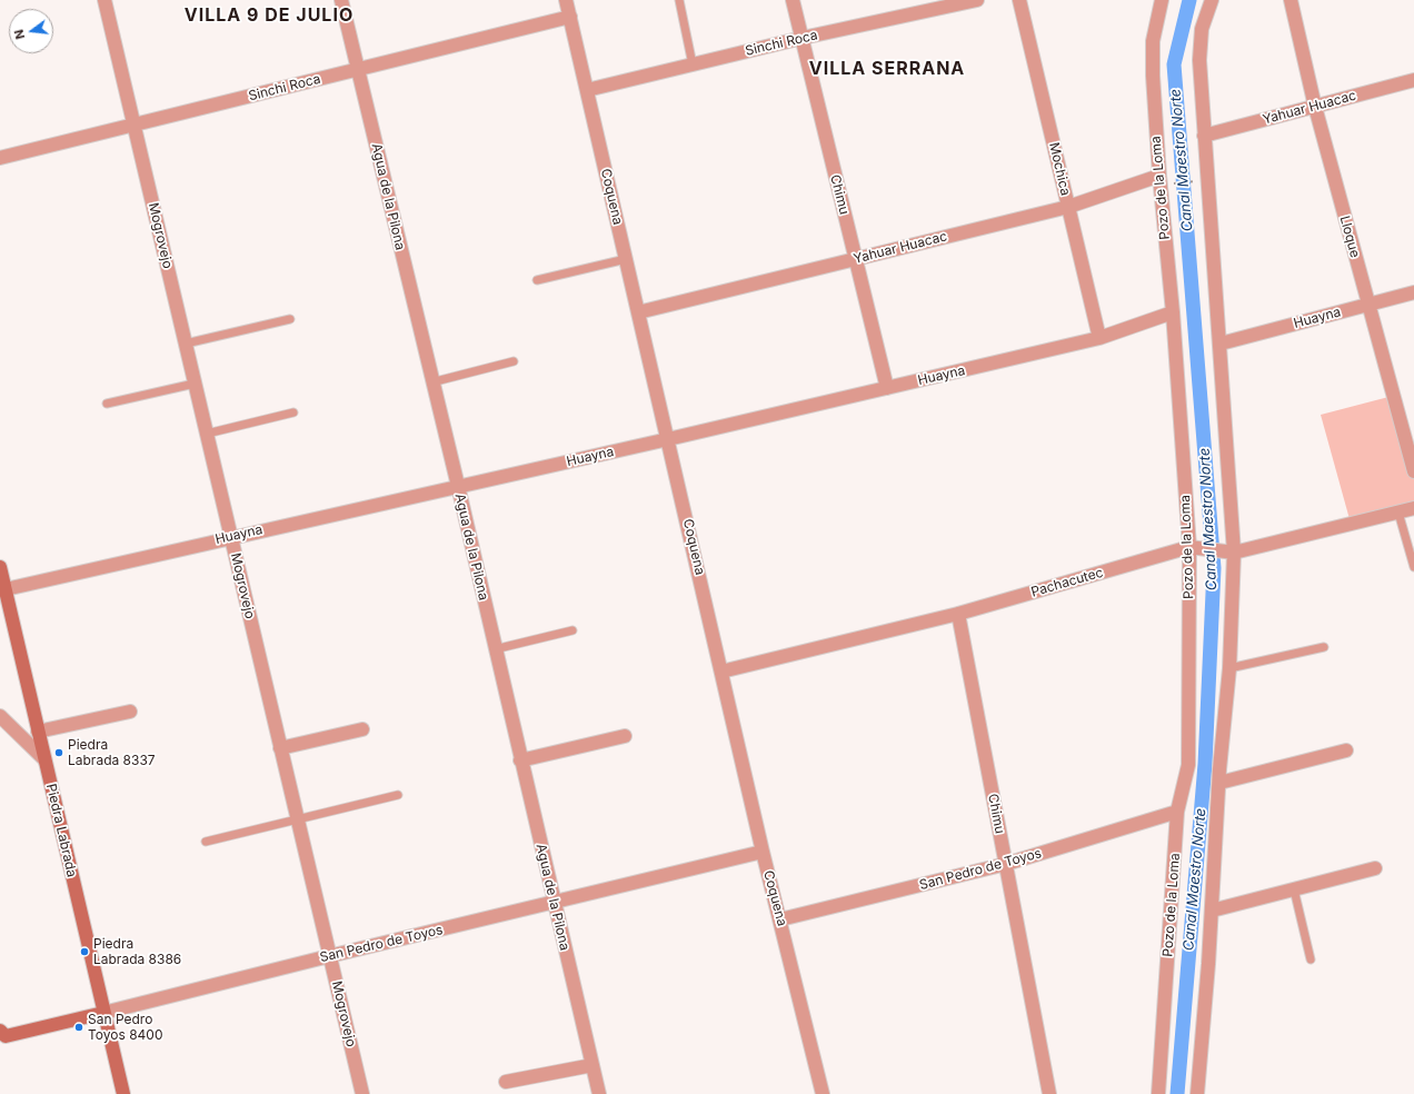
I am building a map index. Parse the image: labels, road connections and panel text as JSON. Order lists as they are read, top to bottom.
{
  "streets": {
    "main road": ["Piedra Labrada", "San Pedro de Toyos"],
    "street": [
      "Sinchi Roca",
      "Yahuar Huacac",
      "Mochica",
      "Pozo de la Loma",
      "Chimu",
      "Agua de la Pilona",
      "Coquena",
      "Mogrovejo",
      "Lloque",
      "Huayna",
      "Pachacutec"
    ]
  },
  "crossings": [
    ["Sinchi Roca", "Chimu"],
    ["Sinchi Roca", "Agua de la Pilona"],
    ["Sinchi Roca", "Coquena"],
    ["Sinchi Roca", "Mogrovejo"],
    ["Yahuar Huacac", "Mochica"],
    ["Yahuar Huacac", "Pozo de la Loma"],
    ["Yahuar Huacac", "Chimu"],
    ["Yahuar Huacac", "Coquena"],
    ["Yahuar Huacac", "Lloque"],
    ["Mochica", "Huayna"],
    ["Pozo de la Loma", "Huayna"],
    ["Pozo de la Loma", "Pachacutec"],
    ["Pozo de la Loma", "San Pedro de Toyos"],
    ["Chimu", "Huayna"],
    ["Chimu", "Pachacutec"],
    ["Chimu", "San Pedro de Toyos"],
    ["Agua de la Pilona", "Huayna"],
    ["Agua de la Pilona", "San Pedro de Toyos"],
    ["Coquena", "Huayna"],
    ["Coquena", "Pachacutec"],
    ["Coquena", "San Pedro de Toyos"],
    ["Mogrovejo", "Huayna"],
    ["Mogrovejo", "San Pedro de Toyos"],
    ["Lloque", "Huayna"],
    ["Huayna", "Piedra Labrada"],
    ["Piedra Labrada", "San Pedro de Toyos"]
  ],
  "districts": ["VILLA 9 DE JULIO", "VILLA SERRANA"],
  "water": ["Canal Maestro Norte"],
  "places": ["Piedra Labrada 8337", "Piedra Labrada 8386", "San Pedro Toyos 8400"],
  "north": "left"
}
